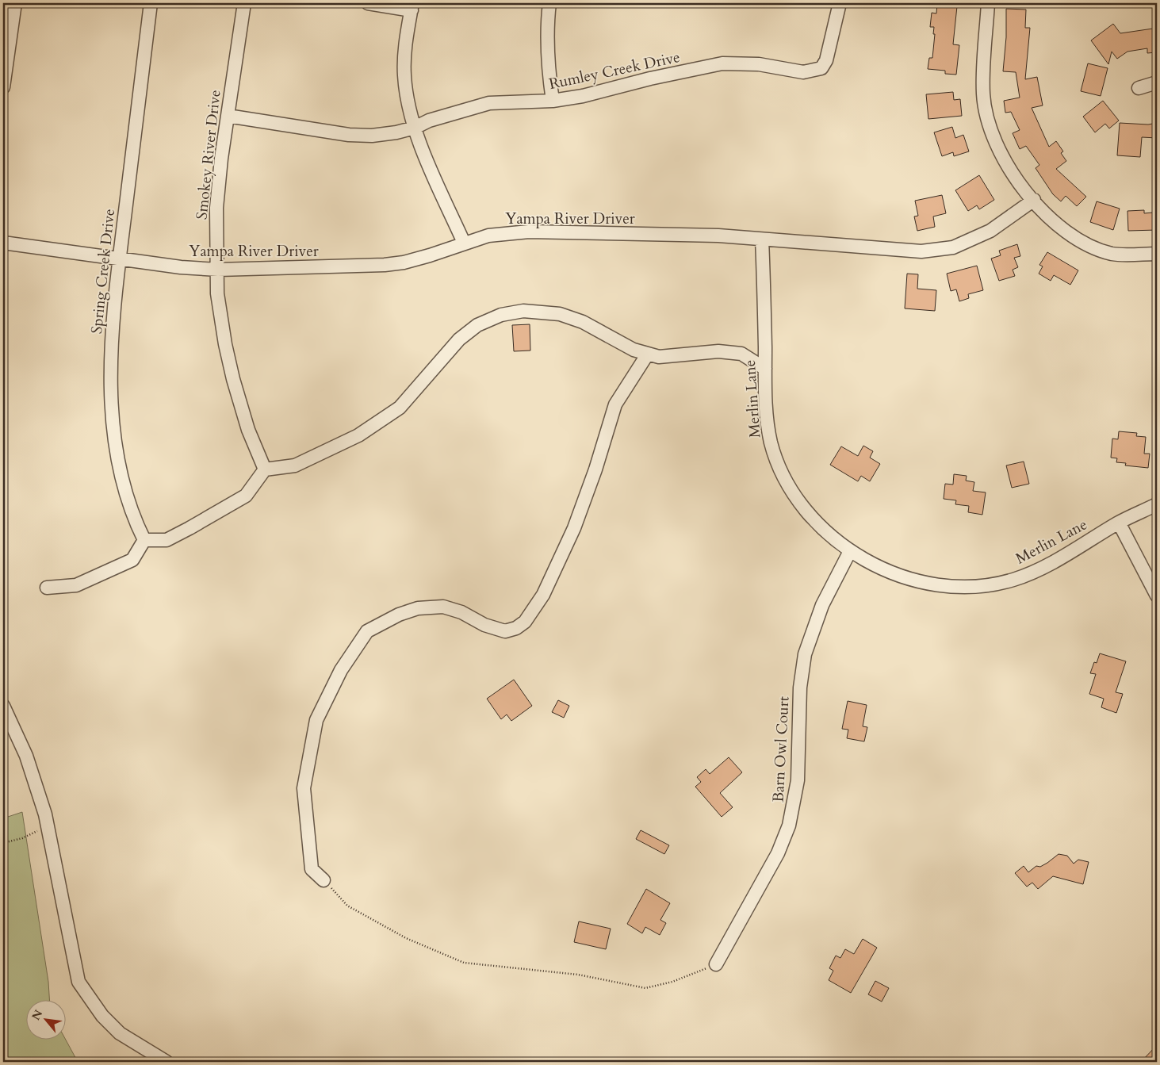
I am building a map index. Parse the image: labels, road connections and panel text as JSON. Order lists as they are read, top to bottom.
{
  "streets": {
    "street": [
      "Rumley Creek Drive",
      "Smokey River Drive",
      "Yampa River Driver",
      "Spring Creek Drive",
      "Merlin Lane",
      "Barn Owl Court"
    ]
  },
  "crossings": [
    ["Rumley Creek Drive", "Smokey River Drive"],
    ["Smokey River Drive", "Yampa River Driver"],
    ["Yampa River Driver", "Spring Creek Drive"],
    ["Yampa River Driver", "Merlin Lane"],
    ["Merlin Lane", "Barn Owl Court"]
  ],
  "north": "top left"
}
